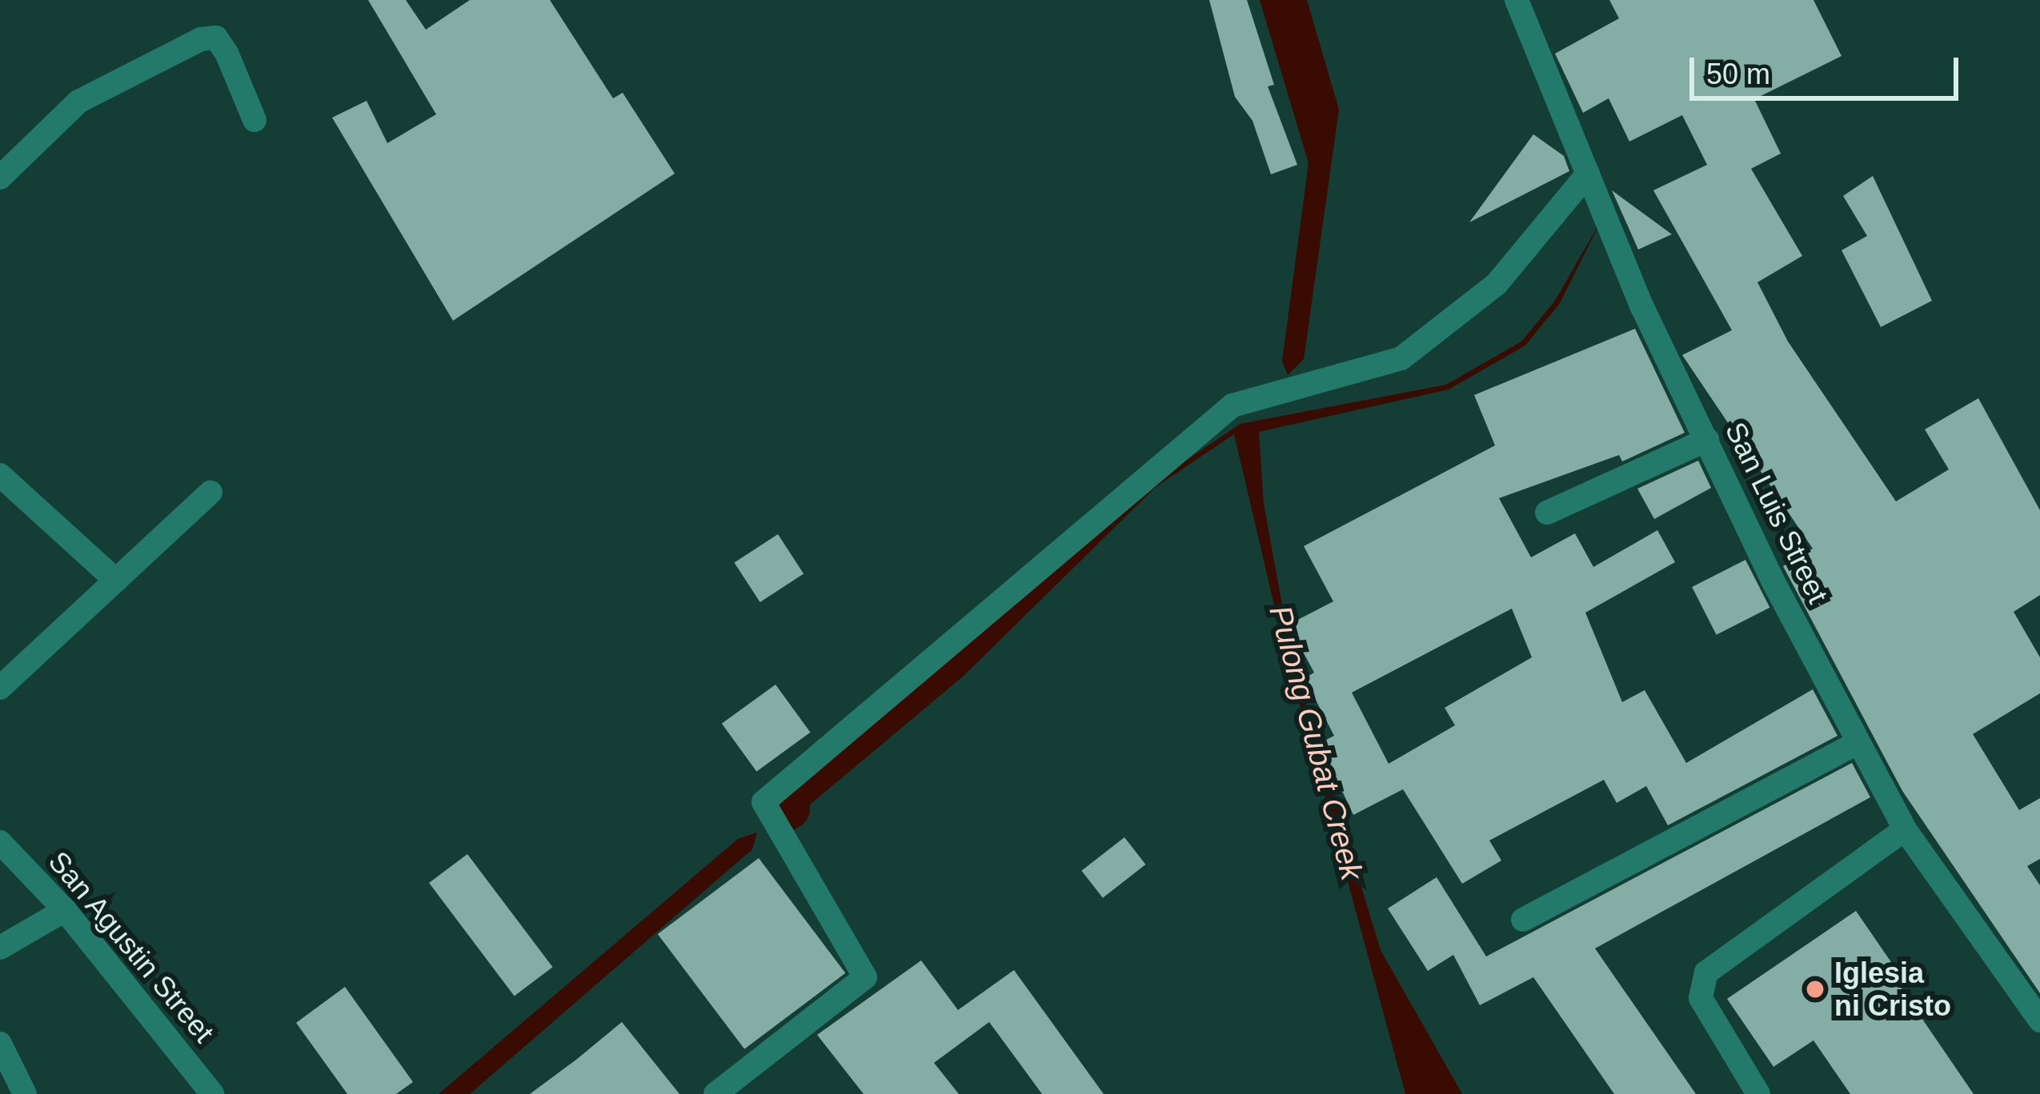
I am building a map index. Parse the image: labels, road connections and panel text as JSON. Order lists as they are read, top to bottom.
{
  "streets": {
    "street": ["San Luis Street", "San Agustin Street"]
  },
  "water": ["Pulong Gubat Creek"],
  "places": ["Iglesia ni Cristo"],
  "scale_bar": "50 m"
}
